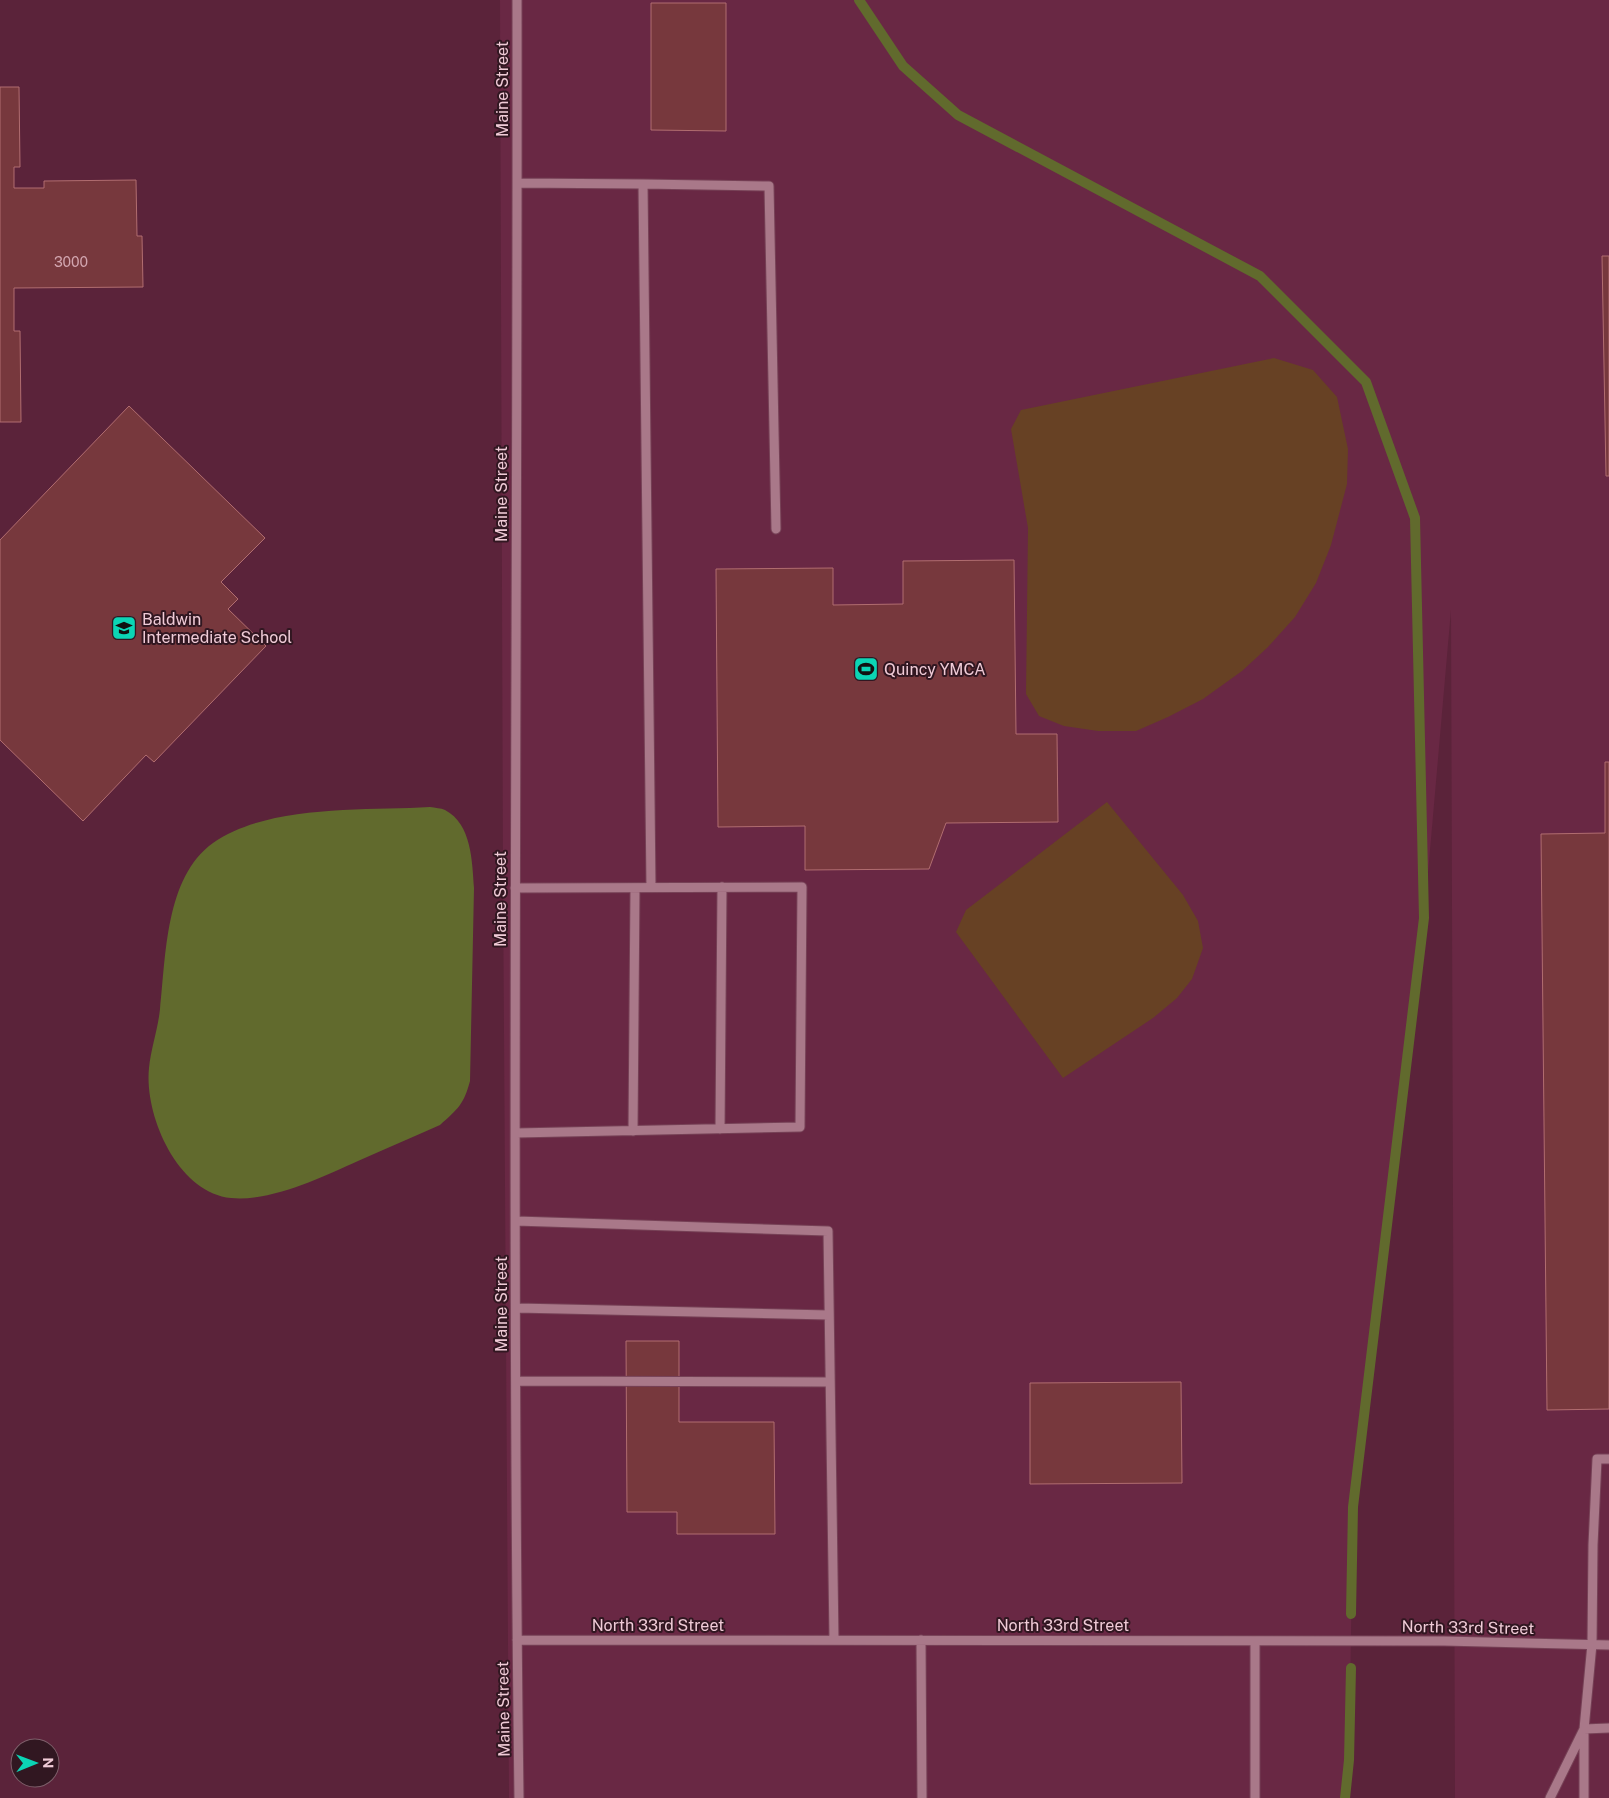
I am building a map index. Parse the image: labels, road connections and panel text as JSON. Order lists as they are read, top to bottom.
{
  "streets": {
    "street": ["Maine Street", "North 33rd Street"]
  },
  "crossings": [
    ["Maine Street", "North 33rd Street"]
  ],
  "places": {
    "school or university": ["Baldwin Intermediate School"],
    "sports": ["Quincy YMCA"]
  },
  "house_numbers": ["3000"],
  "north": "right"
}
